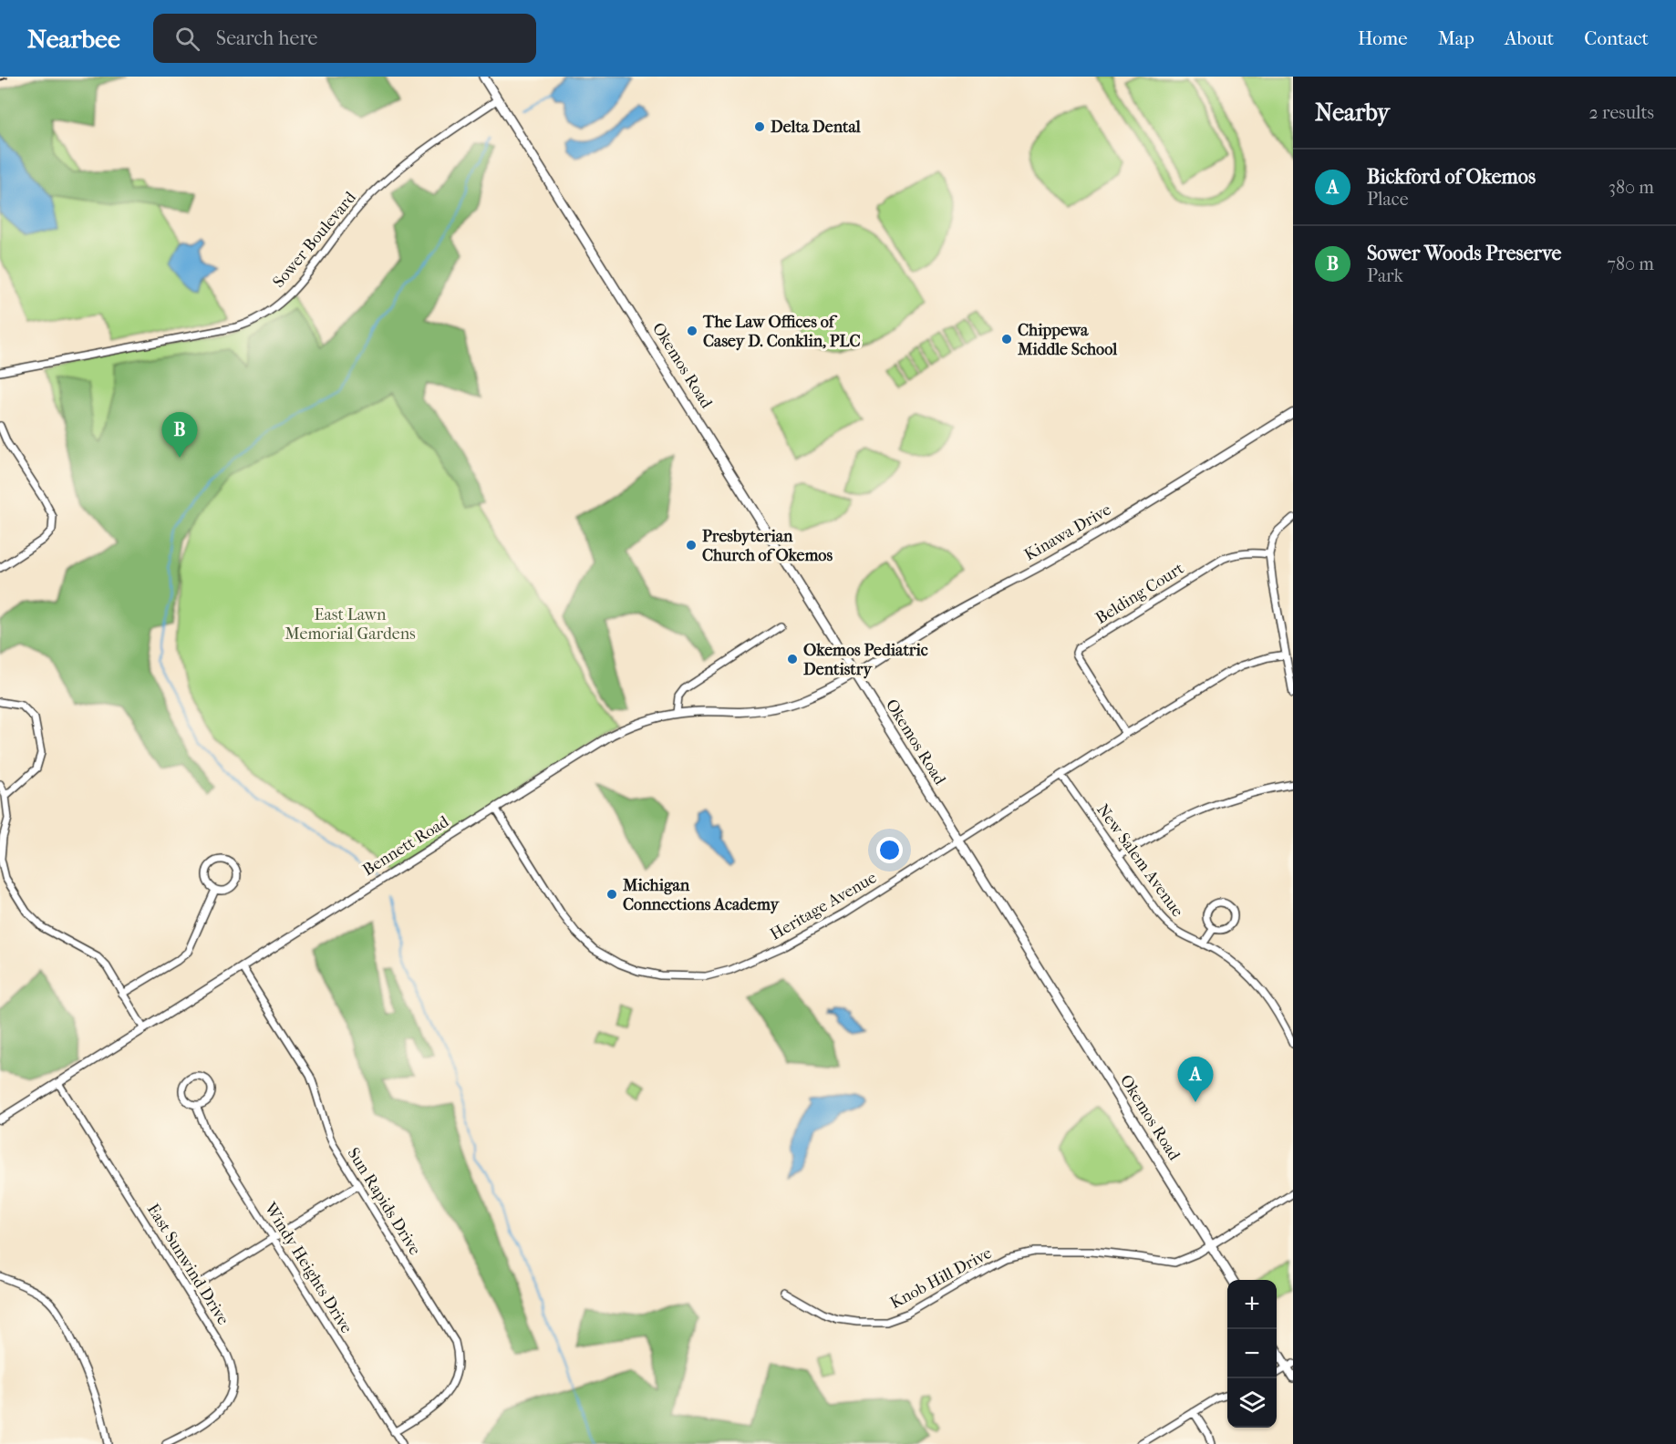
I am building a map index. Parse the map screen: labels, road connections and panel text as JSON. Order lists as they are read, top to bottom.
{
  "streets": {
    "main road": ["Okemos Road"],
    "street": [
      "Sower Boulevard",
      "Kinawa Drive",
      "Belding Court",
      "Bennett Road",
      "New Salem Avenue",
      "Heritage Avenue",
      "Sun Rapids Drive",
      "East Sunwind Drive",
      "Windy Heights Drive",
      "Knob Hill Drive"
    ]
  },
  "crossings": [
    ["Sower Boulevard", "Okemos Road"],
    ["Okemos Road", "Kinawa Drive"],
    ["Okemos Road", "Bennett Road"],
    ["Okemos Road", "Heritage Avenue"],
    ["Okemos Road", "Knob Hill Drive"],
    ["Kinawa Drive", "Bennett Road"],
    ["Belding Court", "Heritage Avenue"],
    ["Bennett Road", "Heritage Avenue"],
    ["Bennett Road", "Sun Rapids Drive"],
    ["Bennett Road", "East Sunwind Drive"],
    ["New Salem Avenue", "Heritage Avenue"],
    ["Sun Rapids Drive", "Windy Heights Drive"]
  ],
  "parks": ["East Lawn Memorial Gardens"],
  "places": [
    "Delta Dental",
    "The Law Offices of Casey D. Conklin, PLC",
    "Chippewa Middle School",
    "Presbyterian Church of Okemos",
    "Okemos Pediatric Dentistry",
    "Michigan Connections Academy"
  ],
  "page": {
    "header": "Nearbee",
    "search": "Search here",
    "nav": [
      "Home",
      "Map",
      "About",
      "Contact"
    ],
    "heading": ["Nearby", "2 results"],
    "list": [
      {
        "mark": "A",
        "name": "Bickford of Okemos",
        "note": "Place",
        "value": "380 m"
      },
      {
        "mark": "B",
        "name": "Sower Woods Preserve",
        "note": "Park",
        "value": "780 m"
      }
    ],
    "pins": ["B", "A"],
    "map_buttons": ["+", "−"]
  }
}
